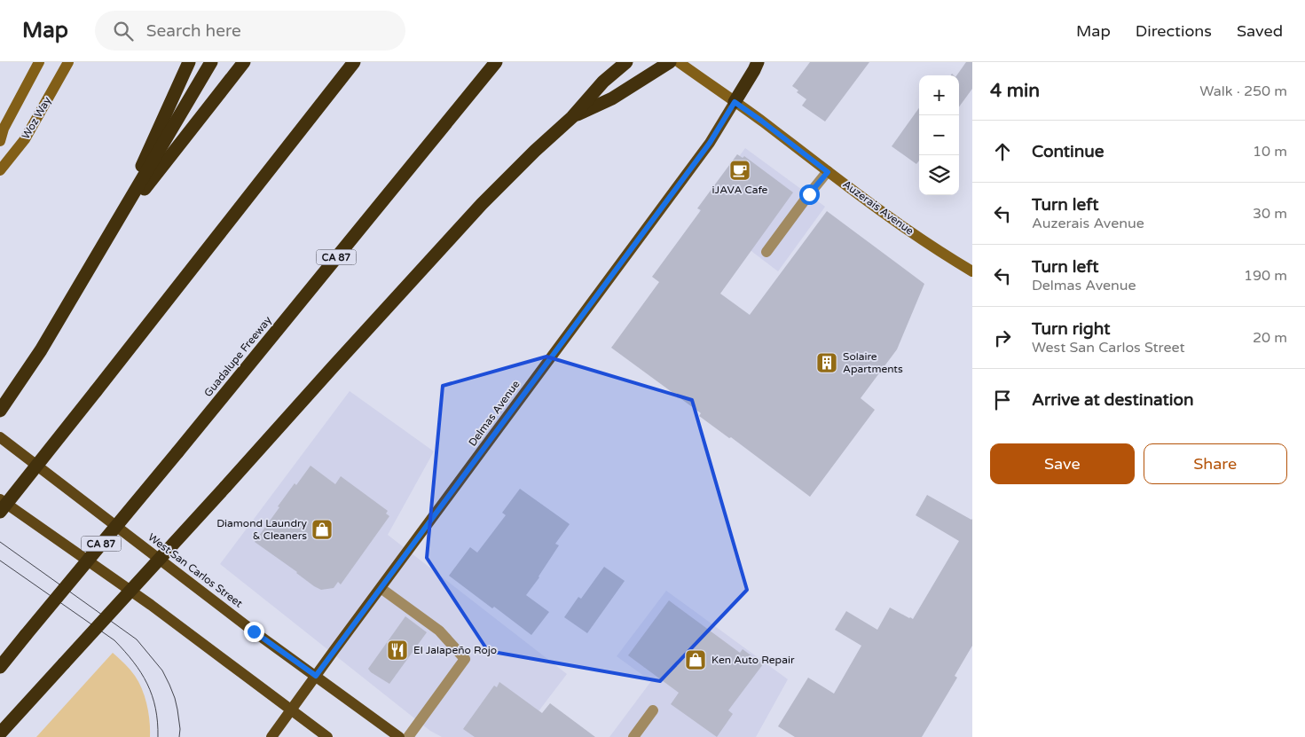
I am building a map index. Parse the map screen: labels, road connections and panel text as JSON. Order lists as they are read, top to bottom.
{
  "streets": {
    "highway": ["CA 87", "Guadalupe Freeway"],
    "main road": ["Delmas Avenue", "West San Carlos Street"],
    "street": ["Woz Way", "Auzerais Avenue"]
  },
  "crossings": [
    ["Auzerais Avenue", "Delmas Avenue"],
    ["Delmas Avenue", "West San Carlos Street"]
  ],
  "places": {
    "cafe": ["iJAVA Cafe"],
    "building": ["Solaire Apartments"],
    "shop": ["Diamond Laundry & Cleaners", "Ken Auto Repair"],
    "restaurant": ["El Jalapeño Rojo"]
  },
  "page": {
    "header": "Map",
    "search": "Search here",
    "nav": ["Map", "Directions", "Saved"],
    "heading": ["4 min", "Walk · 250 m"],
    "map_buttons": ["+", "−"],
    "list": [
      ["Continue", "10 m"],
      ["Turn left", "Auzerais Avenue", "30 m"],
      ["Turn left", "Delmas Avenue", "190 m"],
      ["Turn right", "West San Carlos Street", "20 m"],
      "Arrive at destination"
    ],
    "buttons": ["Save", "Share"]
  }
}
